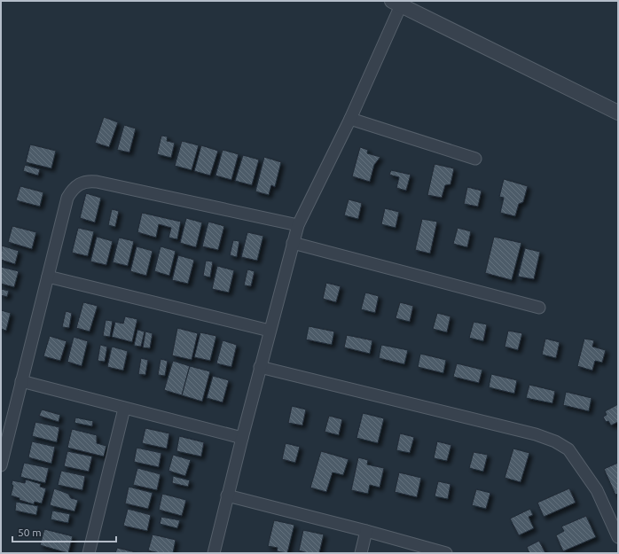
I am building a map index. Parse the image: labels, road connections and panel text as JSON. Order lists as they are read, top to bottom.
{
  "scale_bar": "50 m"
}
